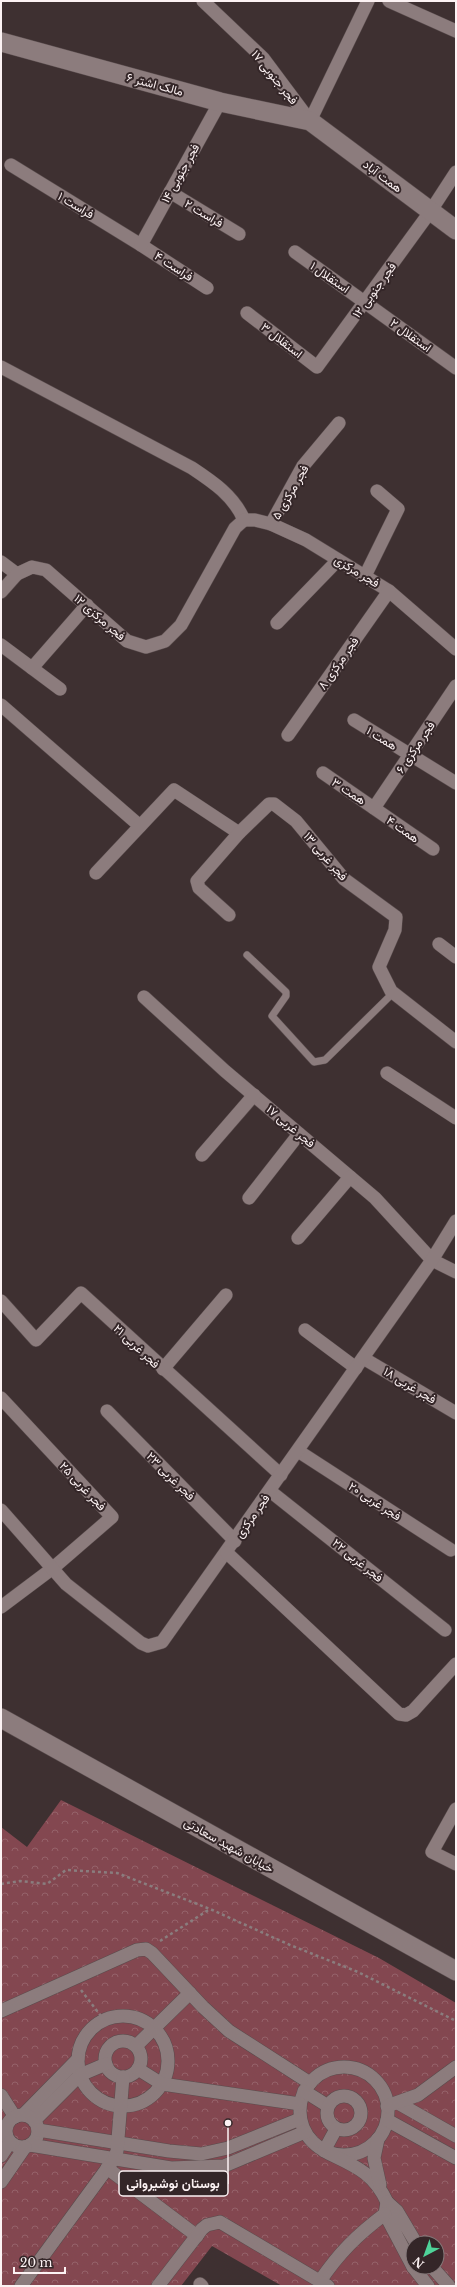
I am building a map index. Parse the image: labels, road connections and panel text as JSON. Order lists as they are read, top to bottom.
{
  "streets": {
    "main road": ["مالک اشتر ۶", "همت آباد", "خیابان شهید سعادتی"],
    "street": [
      "فجر جنوبی ۱۷",
      "فجر جنوبی ۱۴",
      "فراست ۱",
      "فراست ۲",
      "فراست ۴",
      "استقلال ۱",
      "فجر جنوبی ۱۲",
      "استقلال ۲",
      "استقلال ۳",
      "فجر مرکزی ۵",
      "فجر مرکزی",
      "فجر مرکزی ۱۲",
      "فجر مرکزی ۸",
      "همت ۱",
      "فجر مرکزی ۶",
      "همت ۳",
      "همت ۴",
      "فجر غربی ۱۳",
      "فجر غربی ۱۷",
      "فجر غربی ۲۱",
      "فجر غربی ۱۸",
      "فجر غربی ۲۳",
      "فجر غربی ۲۵",
      "فجر غربی ۲۰",
      "فجر غربی ۲۲"
    ]
  },
  "crossings": [
    ["فجر جنوبی ۱۷", "مالک اشتر ۶"],
    ["فجر جنوبی ۱۷", "همت آباد"],
    ["مالک اشتر ۶", "فجر جنوبی ۱۴"],
    ["مالک اشتر ۶", "همت آباد"],
    ["فجر جنوبی ۱۴", "فراست ۱"],
    ["فجر جنوبی ۱۴", "فراست ۲"],
    ["فجر جنوبی ۱۴", "فراست ۴"],
    ["همت آباد", "فجر جنوبی ۱۲"],
    ["فراست ۱", "فراست ۴"],
    ["استقلال ۱", "فجر جنوبی ۱۲"],
    ["استقلال ۱", "استقلال ۲"],
    ["فجر جنوبی ۱۲", "استقلال ۲"],
    ["فجر جنوبی ۱۲", "استقلال ۳"],
    ["فجر مرکزی ۵", "فجر مرکزی"],
    ["فجر مرکزی", "فجر مرکزی ۱۲"],
    ["فجر مرکزی", "فجر مرکزی ۸"],
    ["فجر مرکزی", "فجر غربی ۱۷"],
    ["فجر مرکزی", "فجر غربی ۲۱"],
    ["فجر مرکزی", "فجر غربی ۱۸"],
    ["فجر مرکزی", "فجر غربی ۲۳"],
    ["فجر مرکزی", "فجر غربی ۲۵"],
    ["فجر مرکزی", "فجر غربی ۲۰"],
    ["فجر مرکزی", "فجر غربی ۲۲"],
    ["همت ۱", "فجر مرکزی ۶"],
    ["فجر مرکزی ۶", "همت ۳"],
    ["فجر مرکزی ۶", "همت ۴"],
    ["همت ۳", "همت ۴"]
  ],
  "places": ["بوستان نوشیروانی"],
  "scale_bar": "20 m",
  "north": "bottom left"
}
